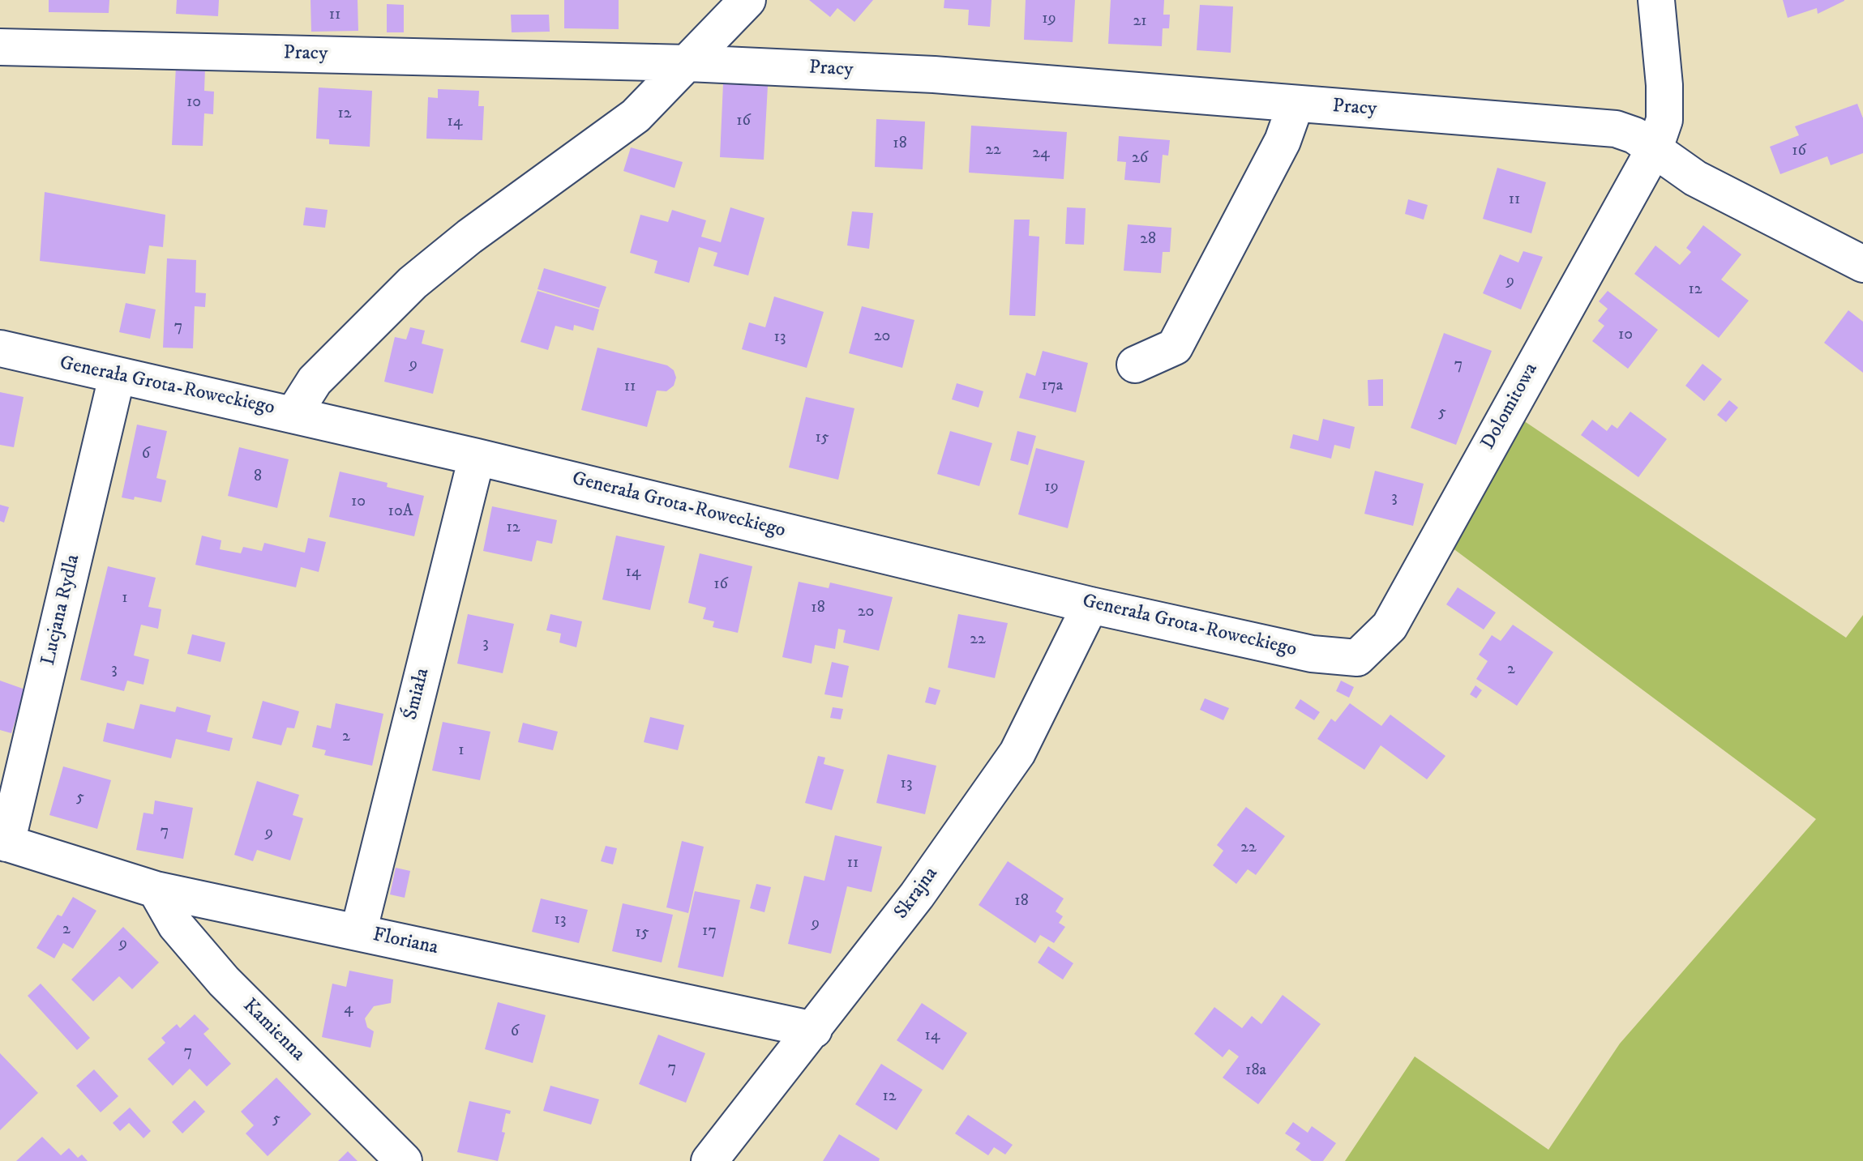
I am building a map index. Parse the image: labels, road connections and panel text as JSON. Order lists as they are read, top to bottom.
{
  "streets": {
    "street": [
      "Pracy",
      "Generała Grota-Roweckiego",
      "Dolomitowa",
      "Lucjana Rydla",
      "Śmiała",
      "Skrajna",
      "Floriana",
      "Kamienna"
    ]
  },
  "crossings": [
    ["Pracy", "Dolomitowa"],
    ["Generała Grota-Roweckiego", "Dolomitowa"],
    ["Generała Grota-Roweckiego", "Lucjana Rydla"],
    ["Generała Grota-Roweckiego", "Śmiała"],
    ["Generała Grota-Roweckiego", "Skrajna"],
    ["Lucjana Rydla", "Floriana"],
    ["Śmiała", "Floriana"],
    ["Skrajna", "Floriana"],
    ["Floriana", "Kamienna"]
  ],
  "house_numbers": [
    "11",
    "19",
    "21",
    "10",
    "12",
    "16",
    "14",
    "18",
    "22",
    "16",
    "24",
    "26",
    "11",
    "28",
    "9",
    "12",
    "7",
    "10",
    "20",
    "13",
    "9",
    "7",
    "17a",
    "11",
    "5",
    "15",
    "6",
    "8",
    "19",
    "3",
    "10",
    "10A",
    "12",
    "14",
    "16",
    "1",
    "18",
    "20",
    "22",
    "3",
    "3",
    "2",
    "2",
    "1",
    "13",
    "5",
    "7",
    "9",
    "22",
    "11",
    "18",
    "13",
    "9",
    "2",
    "17",
    "15",
    "9",
    "4",
    "6",
    "14",
    "7",
    "7",
    "18a",
    "12",
    "5"
  ]
}
